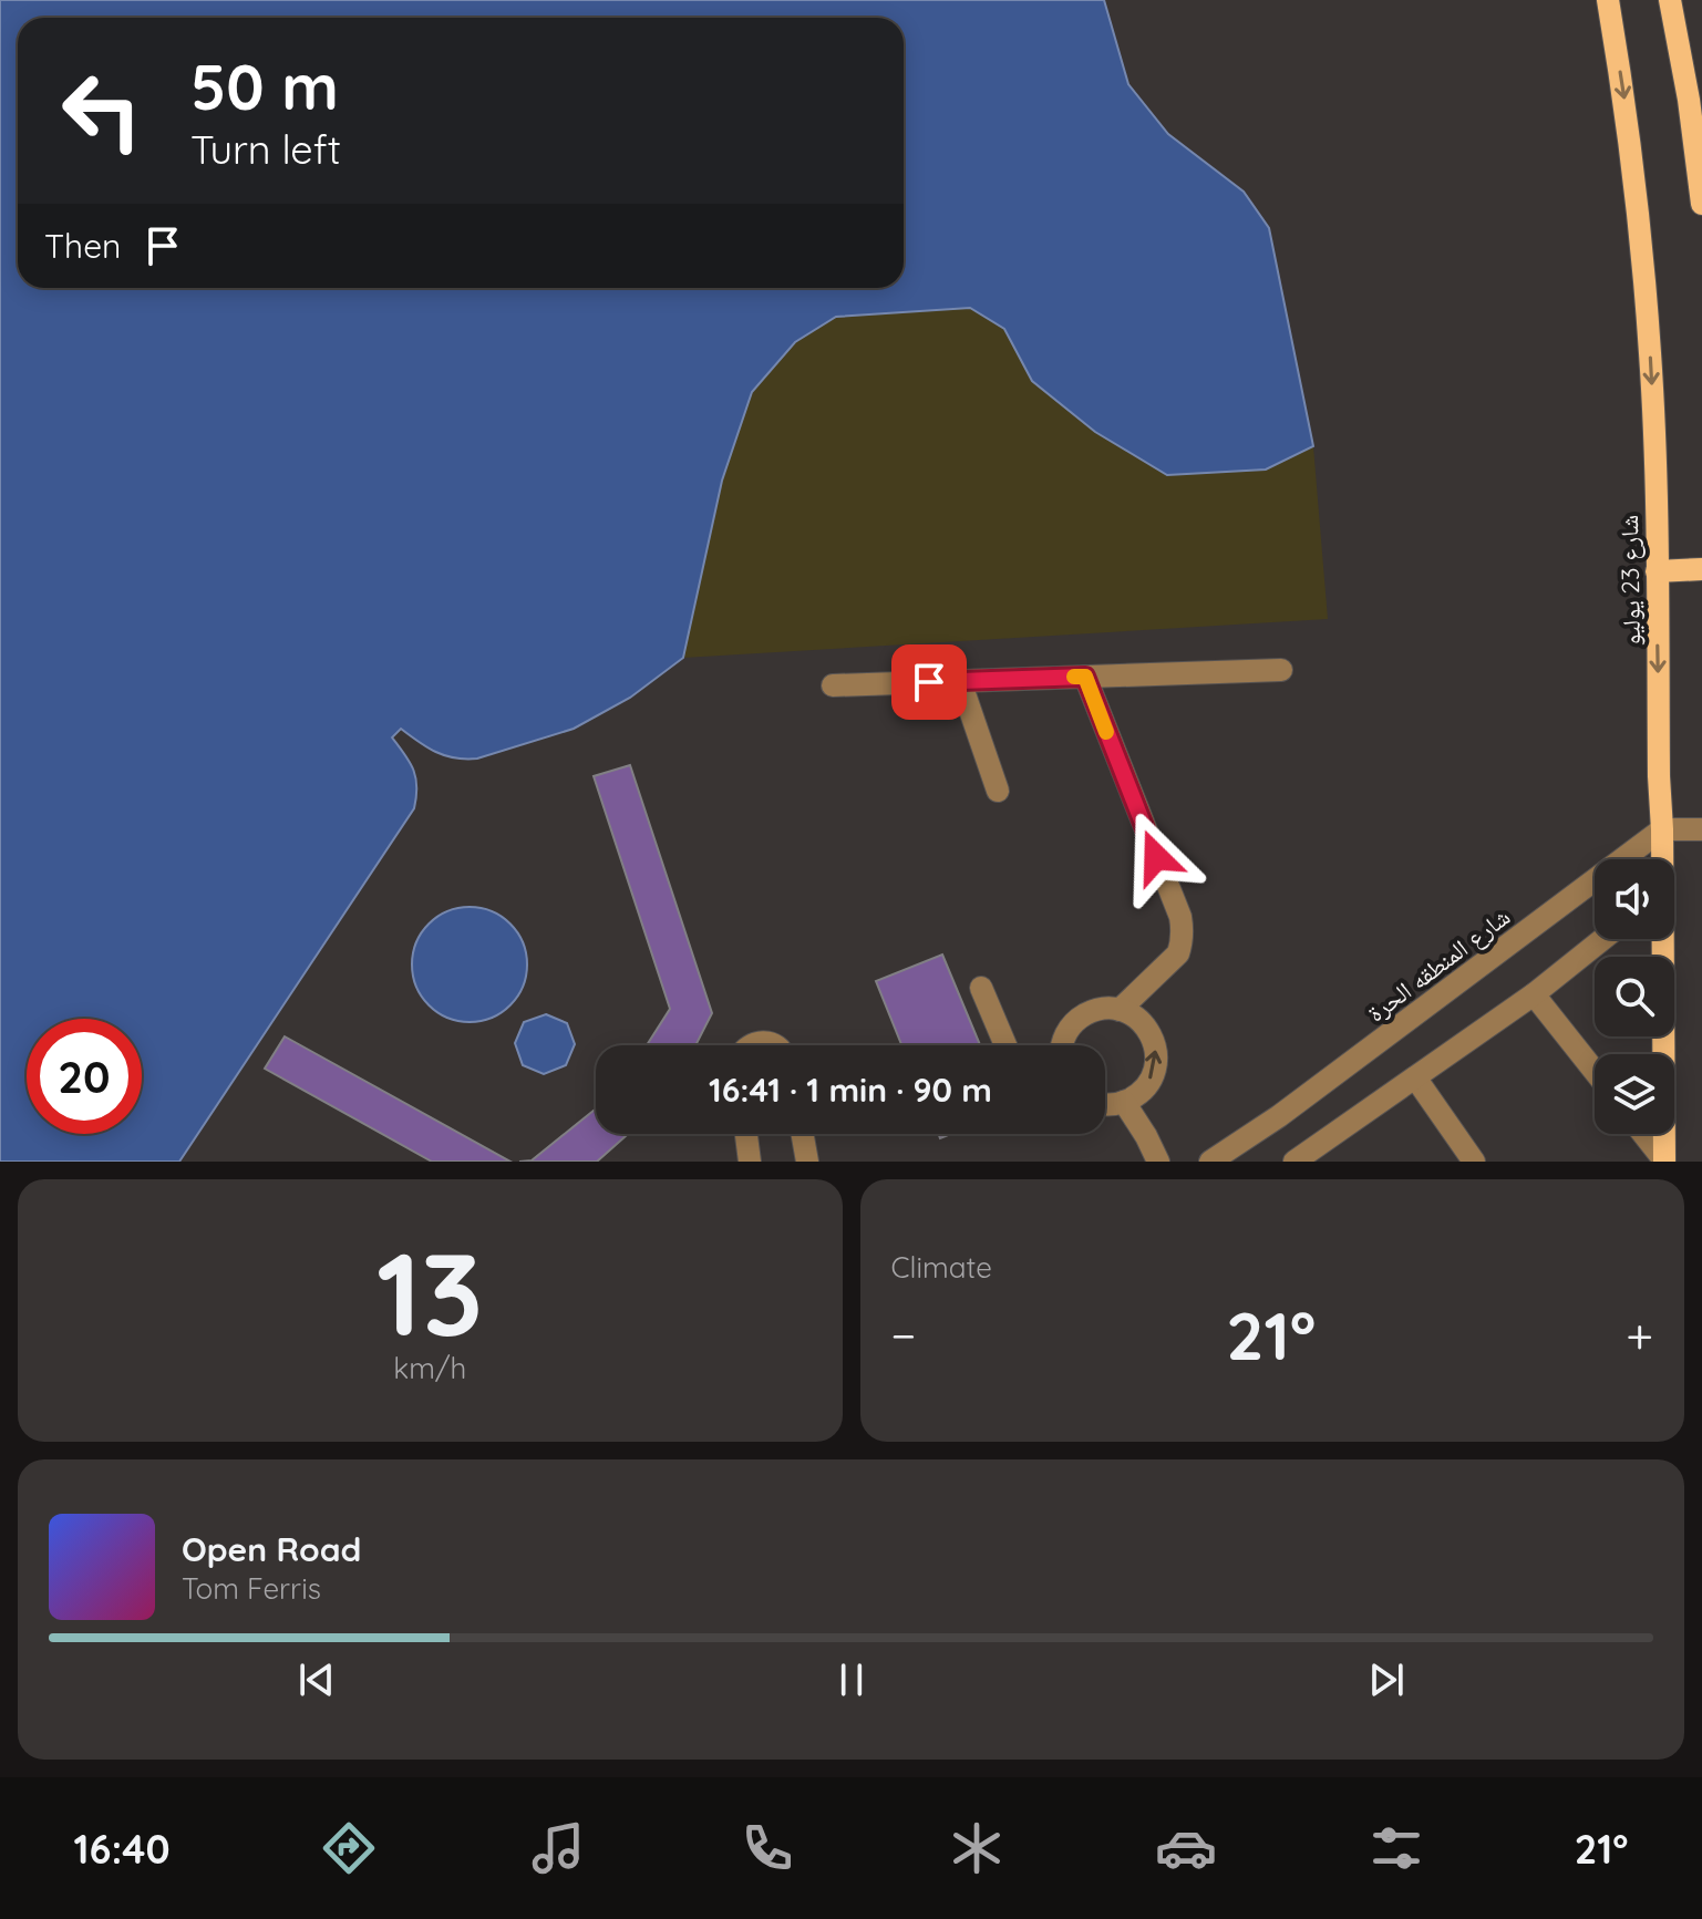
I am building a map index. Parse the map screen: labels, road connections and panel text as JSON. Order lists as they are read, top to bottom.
{
  "streets": {
    "main road": ["شارع 23 يوليو"],
    "lane": ["شارع المنطقه الحرة"]
  },
  "crossings": [
    ["شارع 23 يوليو", "شارع المنطقه الحرة"]
  ],
  "one_way": ["شارع 23 يوليو"],
  "page": {
    "turn": ["50 m", "Turn left"],
    "then": "Then",
    "limit": "20",
    "trip": "16:41 · 1 min · 90 m",
    "tile": [
      ["13", "km/h"],
      "Climate"
    ],
    "heat": ["−", "21°", "+"],
    "song": ["Open Road", "Tom Ferris"],
    "tabs": ["16:40", "21°"]
  }
}
